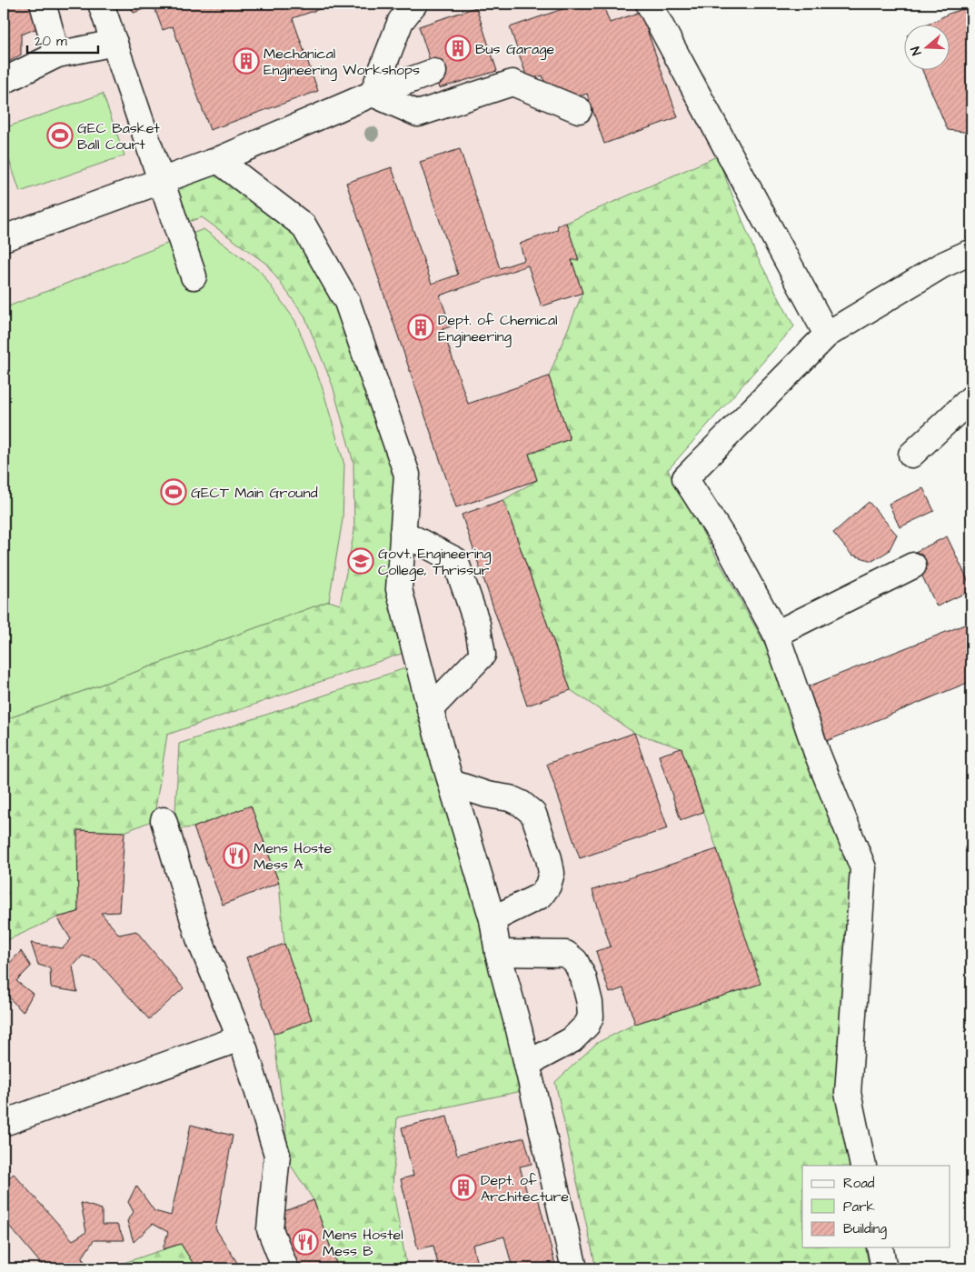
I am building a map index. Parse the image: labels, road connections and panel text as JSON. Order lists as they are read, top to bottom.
{
  "places": {
    "building": [
      "Bus Garage",
      "Mechanical Engineering Workshops",
      "Dept. of Chemical Engineering",
      "Dept. of Architecture"
    ],
    "sports": ["GEC Basket Ball Court", "GECT Main Ground"],
    "school or university": ["Govt. Engineering College, Thrissur"],
    "restaurant": ["Mens Hoste Mess A", "Mens Hostel Mess B"]
  },
  "legend": ["Road", "Park", "Building"],
  "scale_bar": "20 m",
  "north": "left"
}
